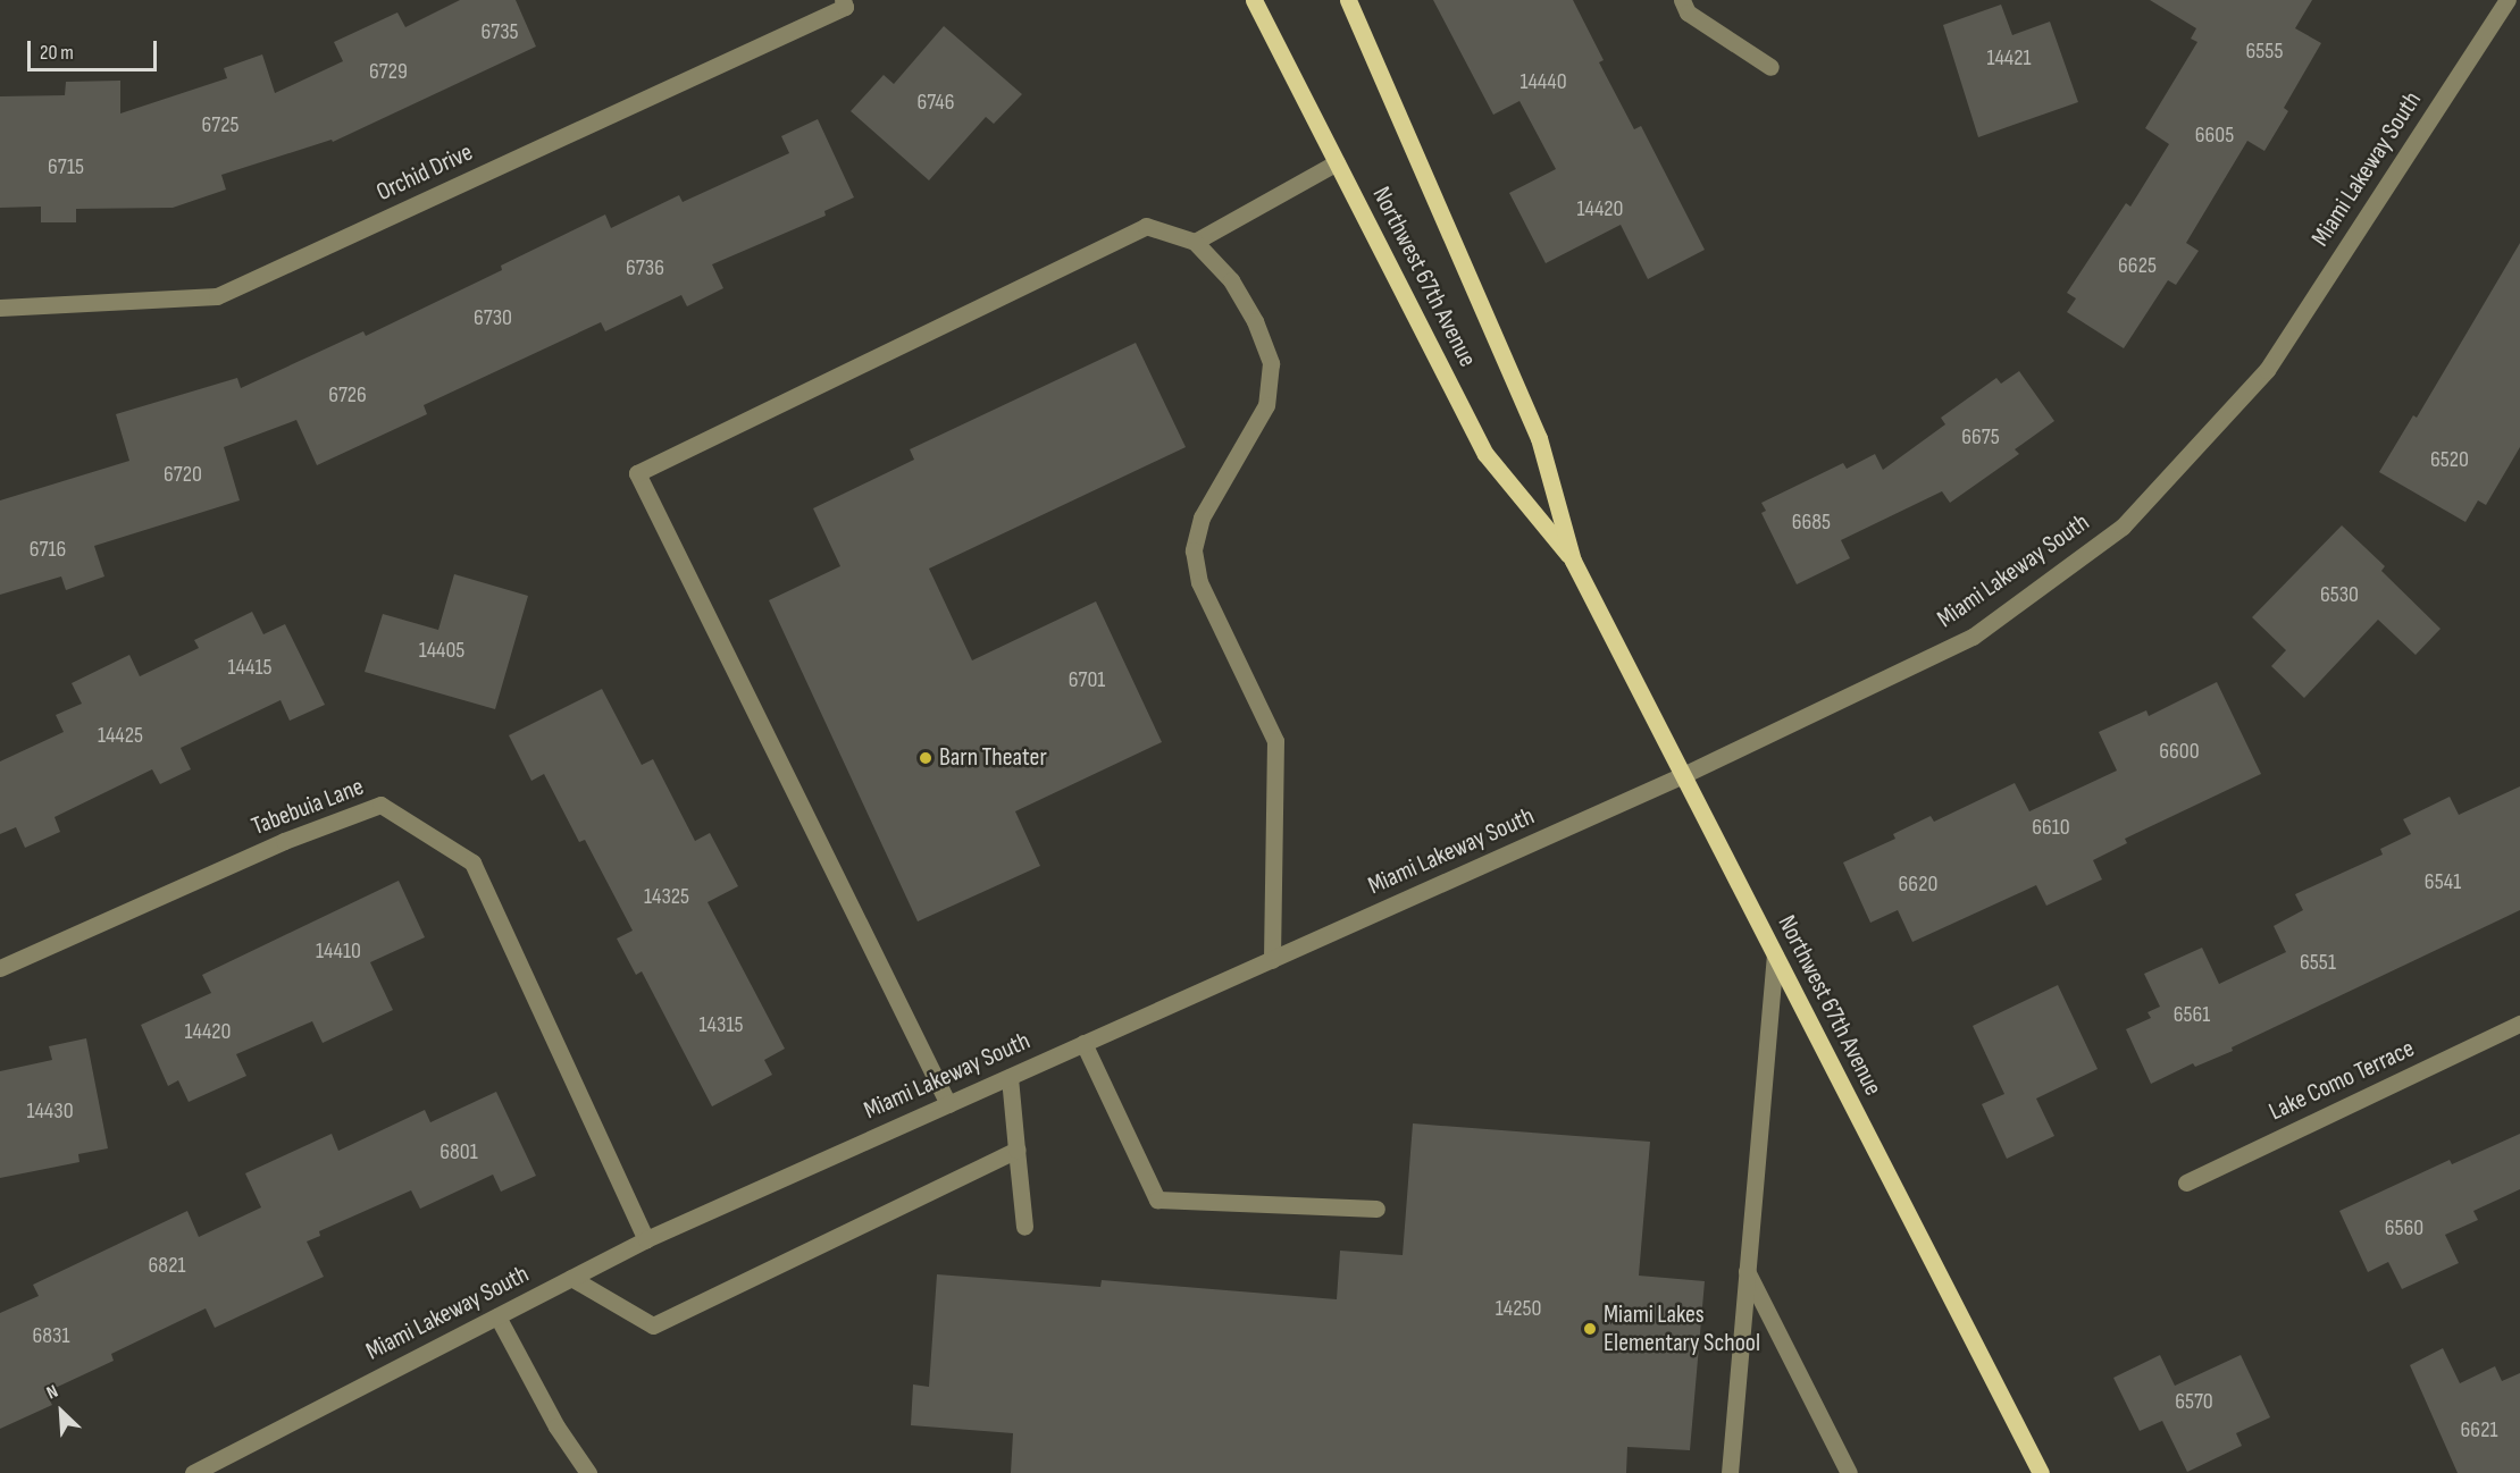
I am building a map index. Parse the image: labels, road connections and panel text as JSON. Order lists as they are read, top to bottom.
{
  "streets": {
    "main road": ["Northwest 67th Avenue"],
    "street": [
      "Miami Lakeway South",
      "Orchid Drive",
      "Tabebuia Lane",
      "Lake Como Terrace"
    ]
  },
  "crossings": [
    ["Miami Lakeway South", "Northwest 67th Avenue"],
    ["Miami Lakeway South", "Tabebuia Lane"]
  ],
  "places": ["Barn Theater", "Miami Lakes Elementary School"],
  "house_numbers": [
    "6735",
    "6555",
    "14421",
    "6729",
    "14440",
    "6746",
    "6725",
    "6605",
    "6715",
    "14420",
    "6625",
    "6736",
    "6730",
    "6726",
    "6675",
    "6520",
    "6720",
    "6685",
    "6716",
    "6530",
    "14405",
    "14415",
    "6701",
    "14425",
    "6600",
    "6610",
    "6541",
    "6620",
    "14325",
    "14410",
    "6551",
    "6561",
    "14315",
    "14420",
    "14430",
    "6801",
    "6560",
    "6821",
    "14250",
    "6831",
    "6570",
    "6621"
  ],
  "scale_bar": "20 m",
  "north": "top left"
}
